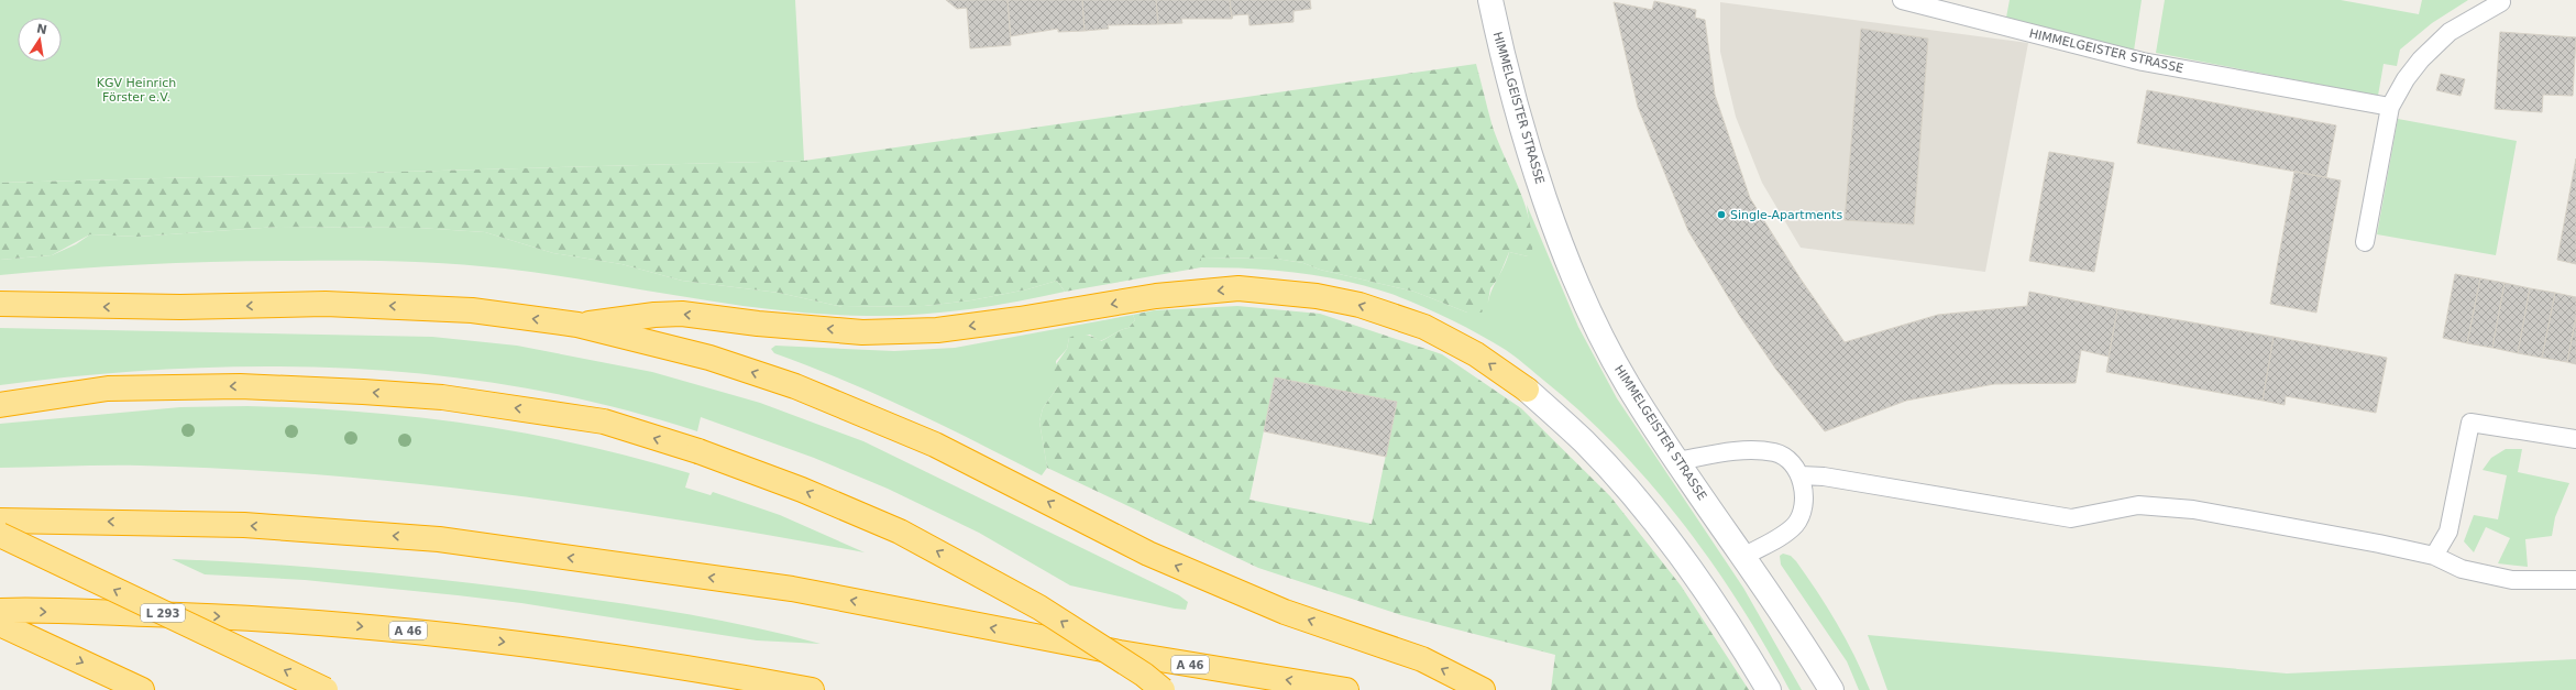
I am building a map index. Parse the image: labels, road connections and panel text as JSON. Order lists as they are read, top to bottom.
{
  "streets": {
    "highway": ["L 293", "A 46"],
    "street": ["HIMMELGEISTER STRASSE"]
  },
  "parks": ["KGV Heinrich Förster e.V."],
  "places": ["Single-Apartments"],
  "north": "top"
}
